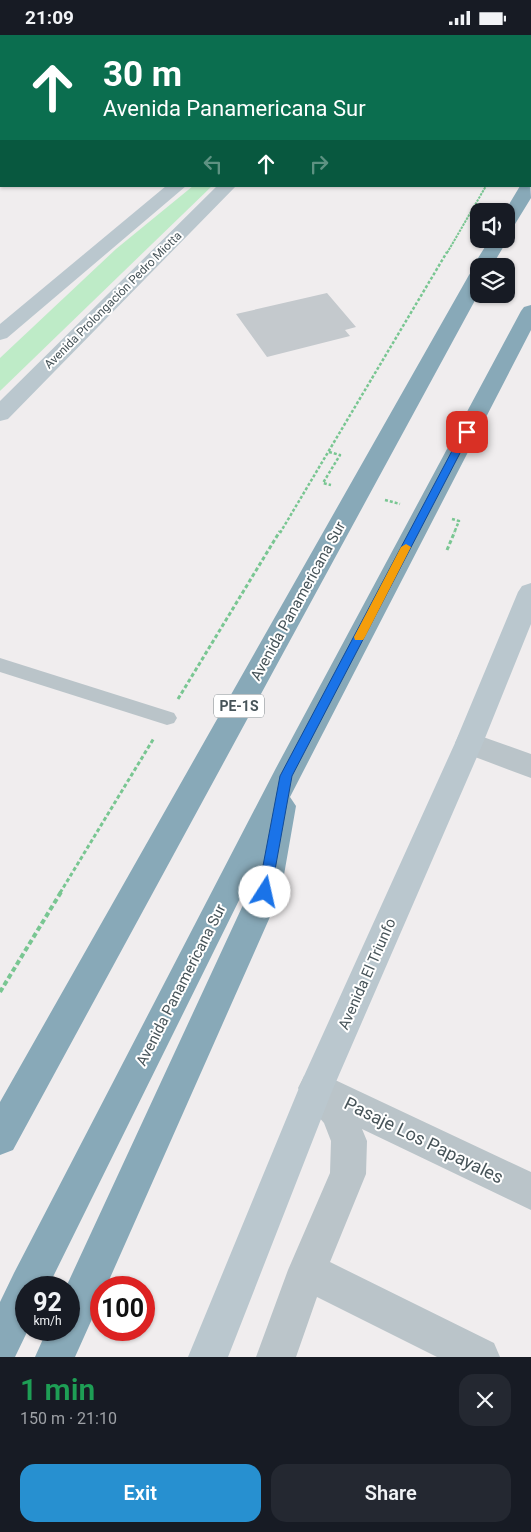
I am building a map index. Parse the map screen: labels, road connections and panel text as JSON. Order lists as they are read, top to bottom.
{
  "streets": {
    "highway": ["Avenida Panamericana Sur", "PE-1S"],
    "main road": ["Avenida Prolongación Pedro Miotta", "Avenida El Triunfo"],
    "street": ["Pasaje Los Papayales"]
  },
  "crossings": [
    ["Avenida El Triunfo", "Pasaje Los Papayales"]
  ],
  "page": {
    "status": "21:09",
    "turn": ["30 m", "Avenida Panamericana Sur"],
    "speed": "92 km/h",
    "limit": "100",
    "heading": ["1 min", "150 m · 21:10"],
    "buttons": ["Exit", "Share"]
  }
}
